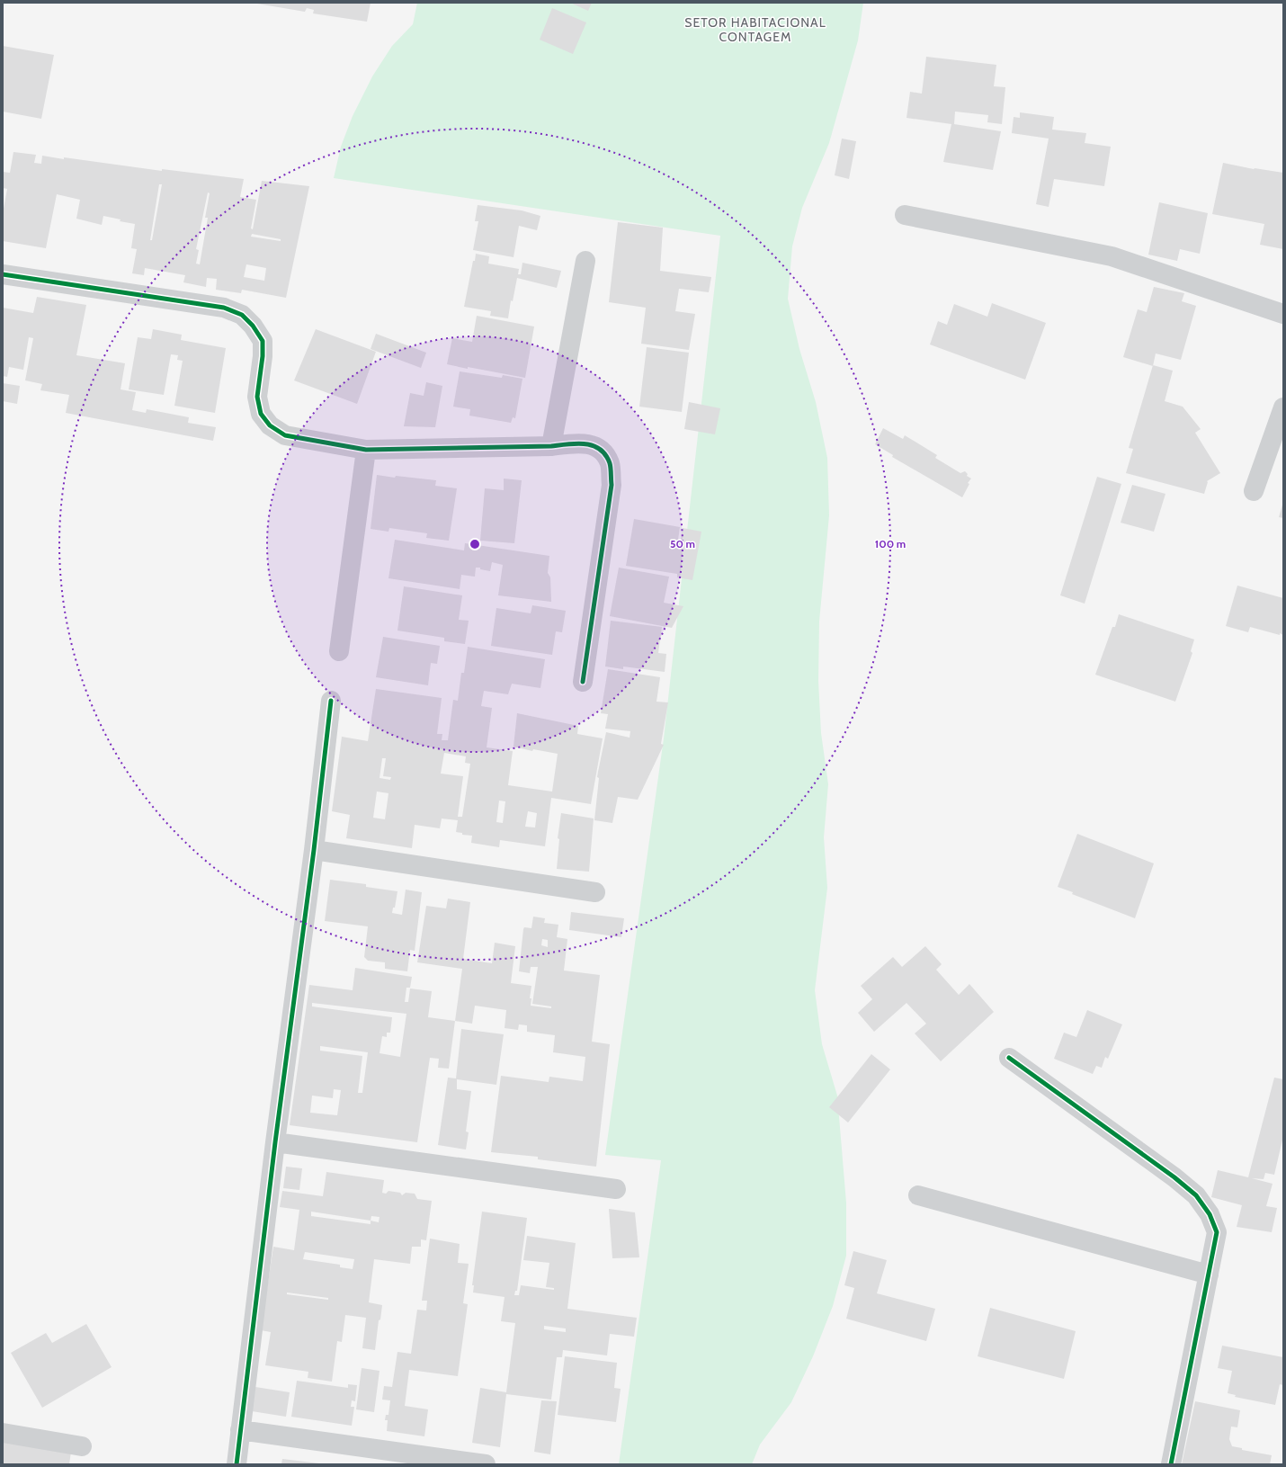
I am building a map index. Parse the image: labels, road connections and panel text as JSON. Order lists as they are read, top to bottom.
{
  "districts": ["SETOR HABITACIONAL CONTAGEM"],
  "rings": ["50 m", "100 m"]
}
